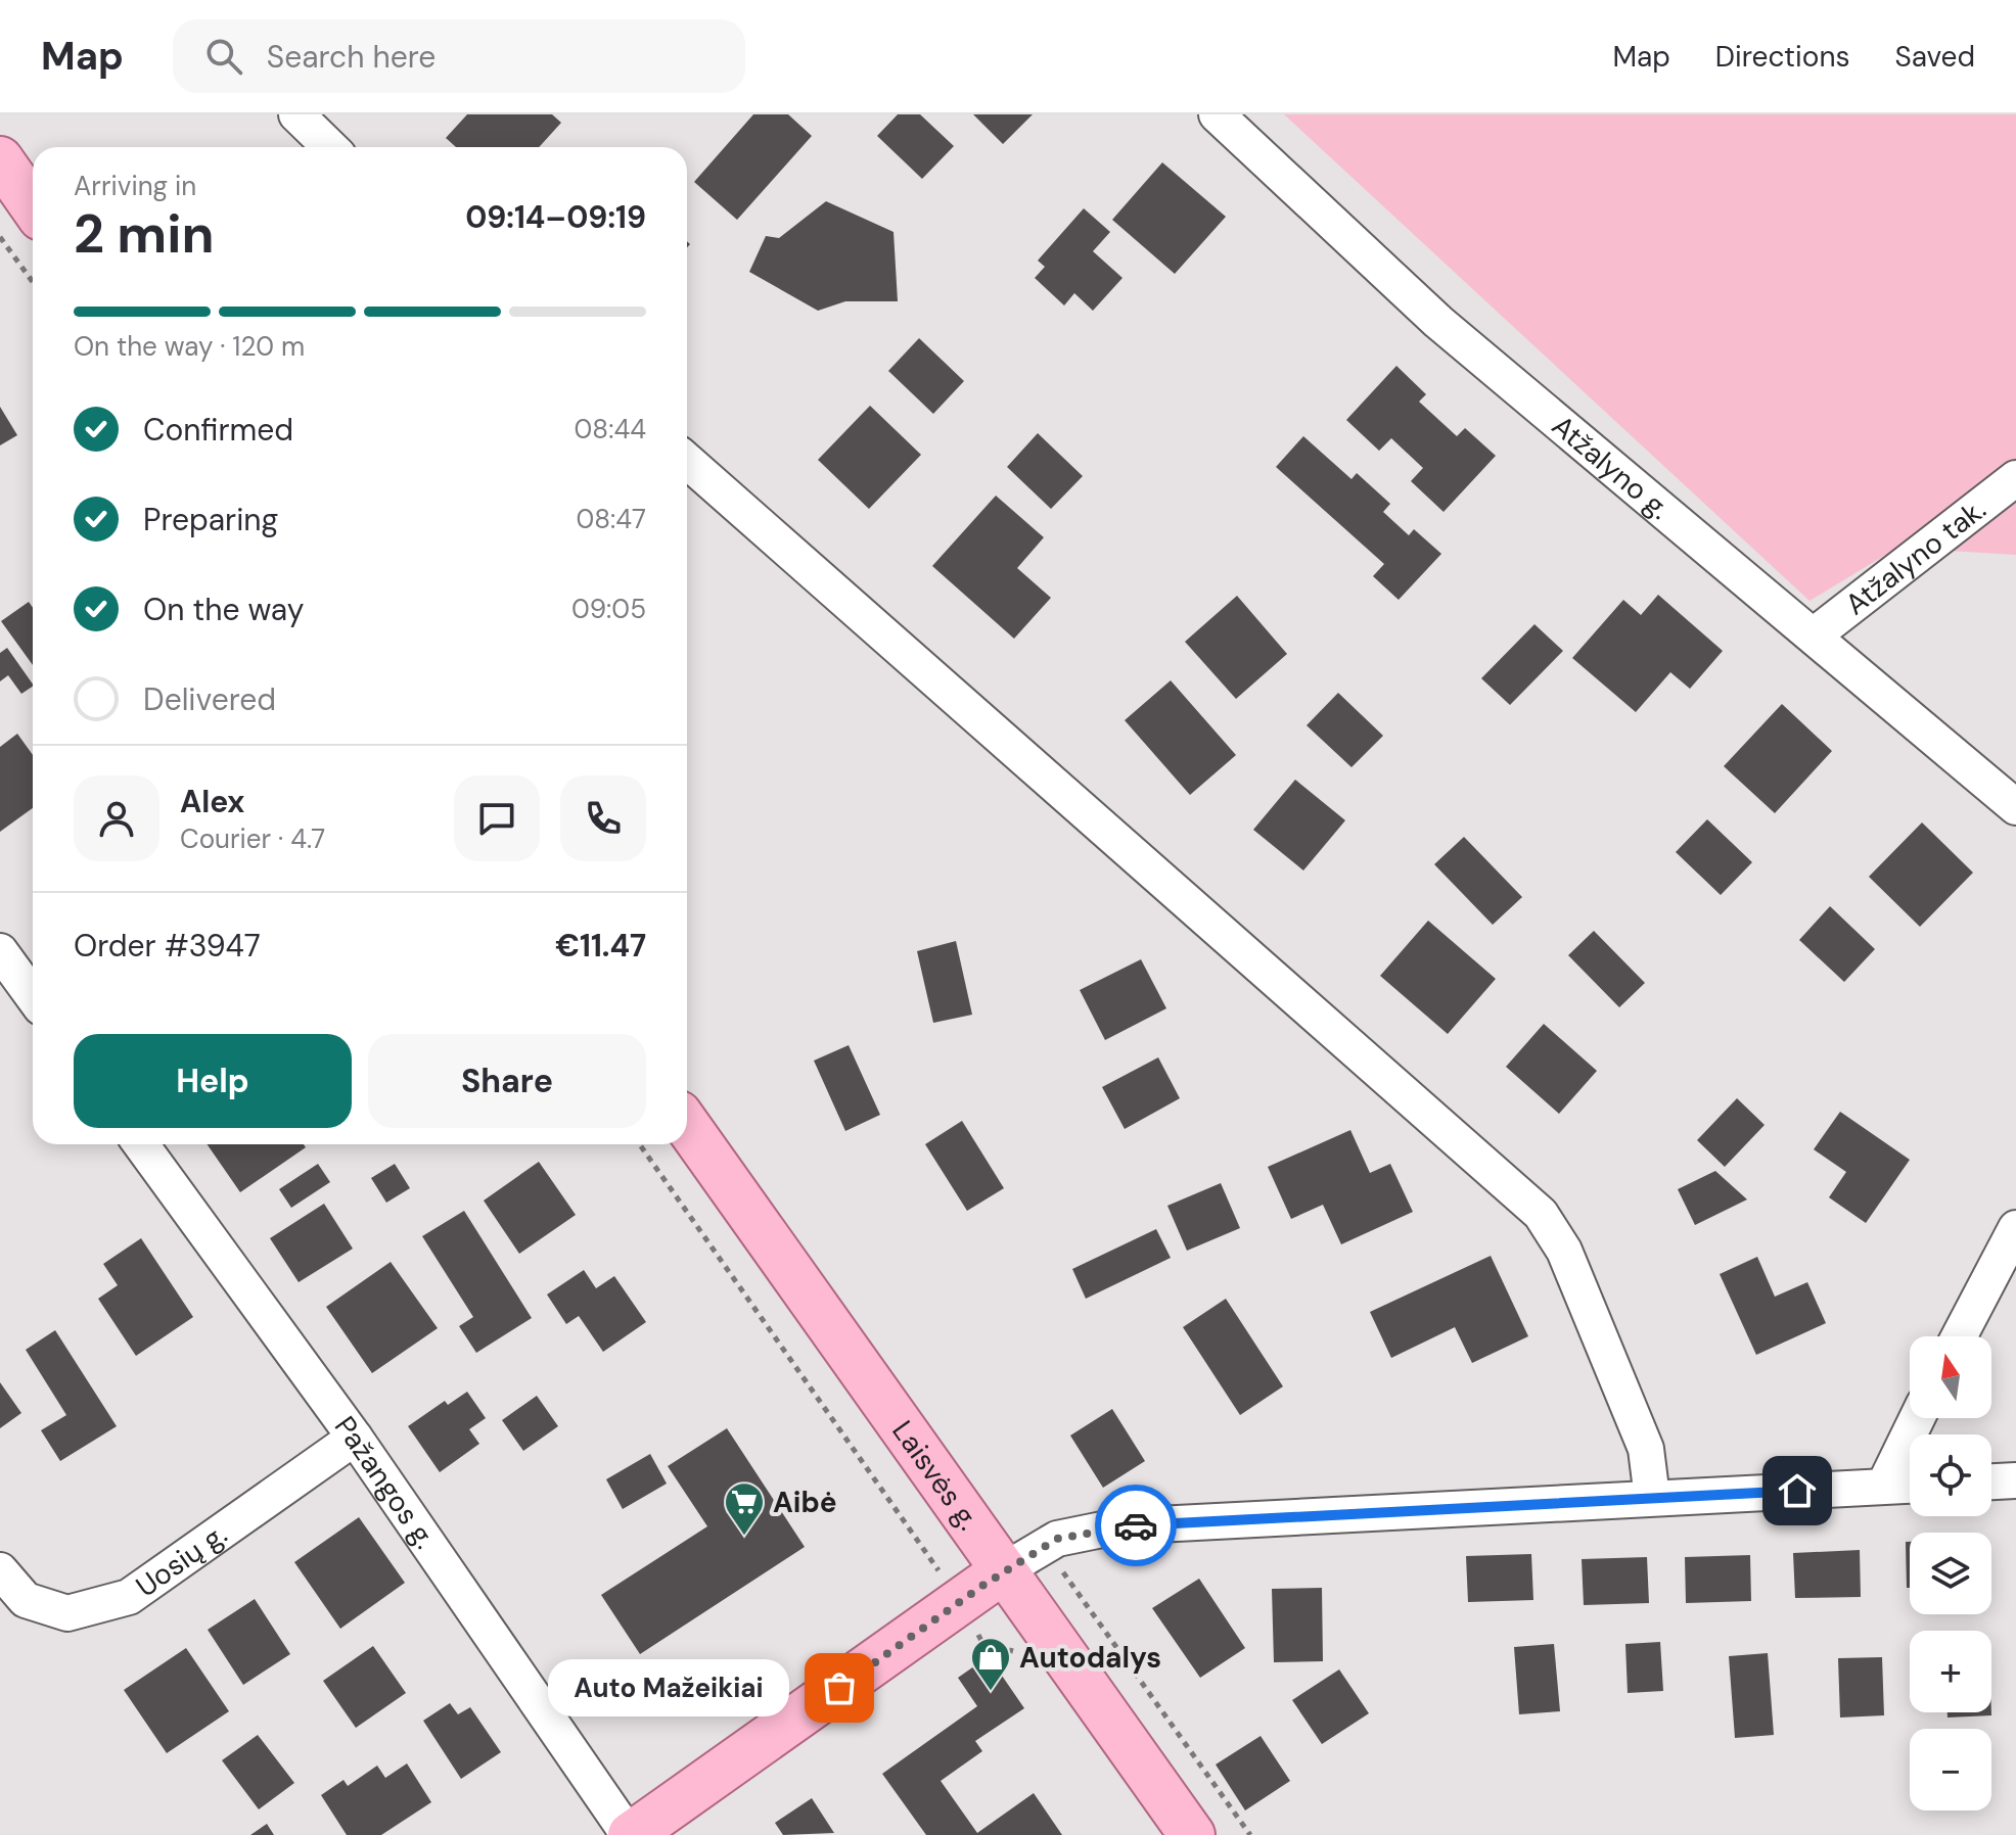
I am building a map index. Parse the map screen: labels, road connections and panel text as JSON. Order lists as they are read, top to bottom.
{
  "streets": {
    "main road": ["Laisvės g."],
    "street": [
      "Atžalyno g.",
      "Atžalyno tak.",
      "Pažangos g.",
      "Uosių g."
    ]
  },
  "crossings": [
    ["Atžalyno g.", "Atžalyno tak."],
    ["Pažangos g.", "Uosių g."]
  ],
  "places": {
    "supermarket": ["Aibė"],
    "other": ["Auto Mažeikiai"],
    "shop": ["Autodalys"]
  },
  "north": "top",
  "page": {
    "header": "Map",
    "search": "Search here",
    "nav": ["Map", "Directions", "Saved"],
    "heading": ["2 min", "Arriving in", "09:14–09:19"],
    "panel": [
      "Alex",
      "Courier · 4.7",
      "Order #3947",
      "€11.47"
    ],
    "bar": "On the way · 120 m",
    "list": [
      ["Confirmed", "08:44"],
      ["Preparing", "08:47"],
      ["On the way", "09:05"],
      "Delivered"
    ],
    "buttons": ["Help", "Share"],
    "map_buttons": ["+", "−"],
    "bubble": "Auto Mažeikiai"
  }
}
